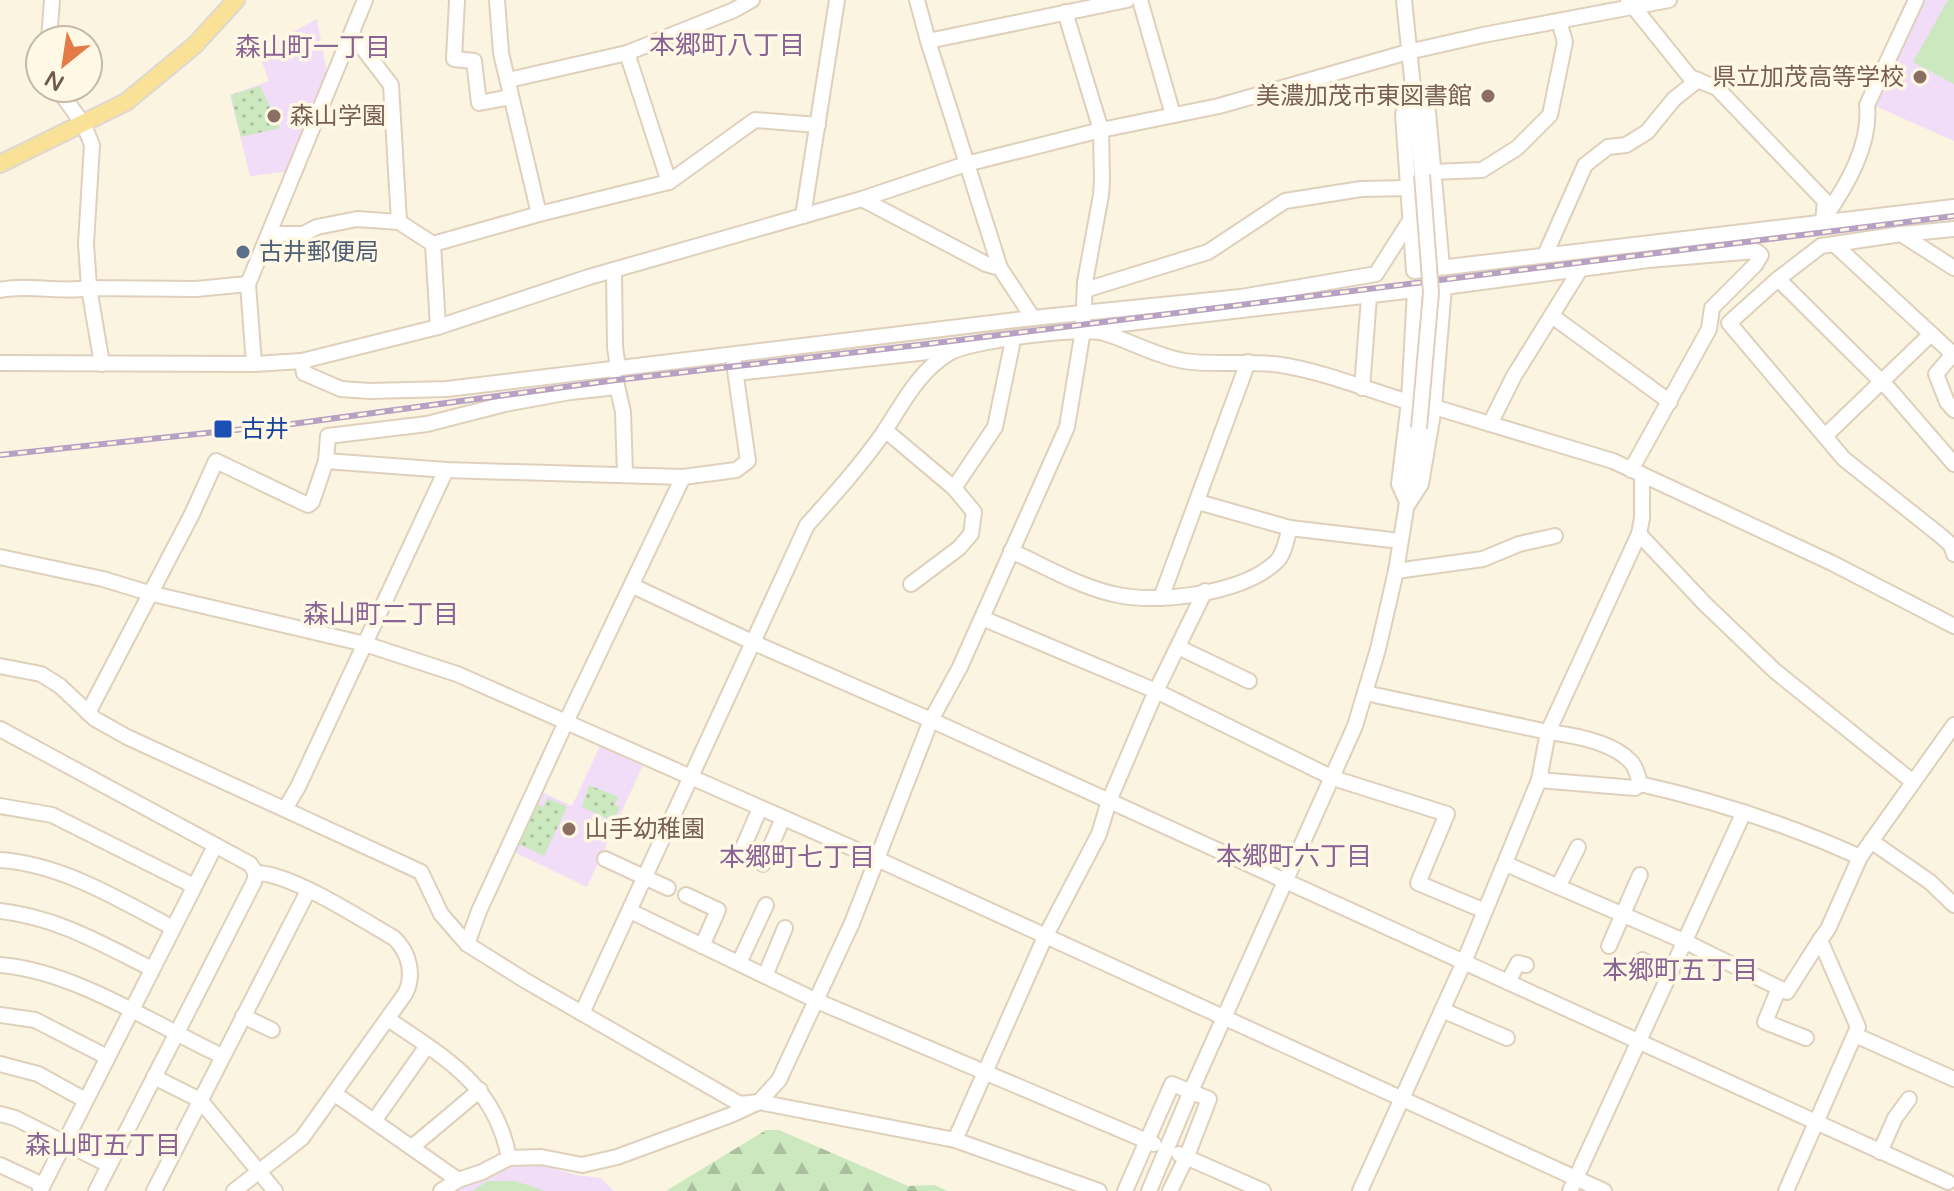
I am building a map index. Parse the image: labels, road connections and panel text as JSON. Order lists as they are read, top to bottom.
{
  "districts": [
    "本郷町八丁目",
    "森山町一丁目",
    "森山町二丁目",
    "本郷町六丁目",
    "本郷町七丁目",
    "本郷町五丁目",
    "森山町五丁目"
  ],
  "places": {
    "other": [
      "県立加茂高等学校",
      "美濃加茂市東図書館",
      "森山学園",
      "古井郵便局",
      "山手幼稚園"
    ],
    "transit": ["古井"]
  },
  "north": "bottom left"
}
